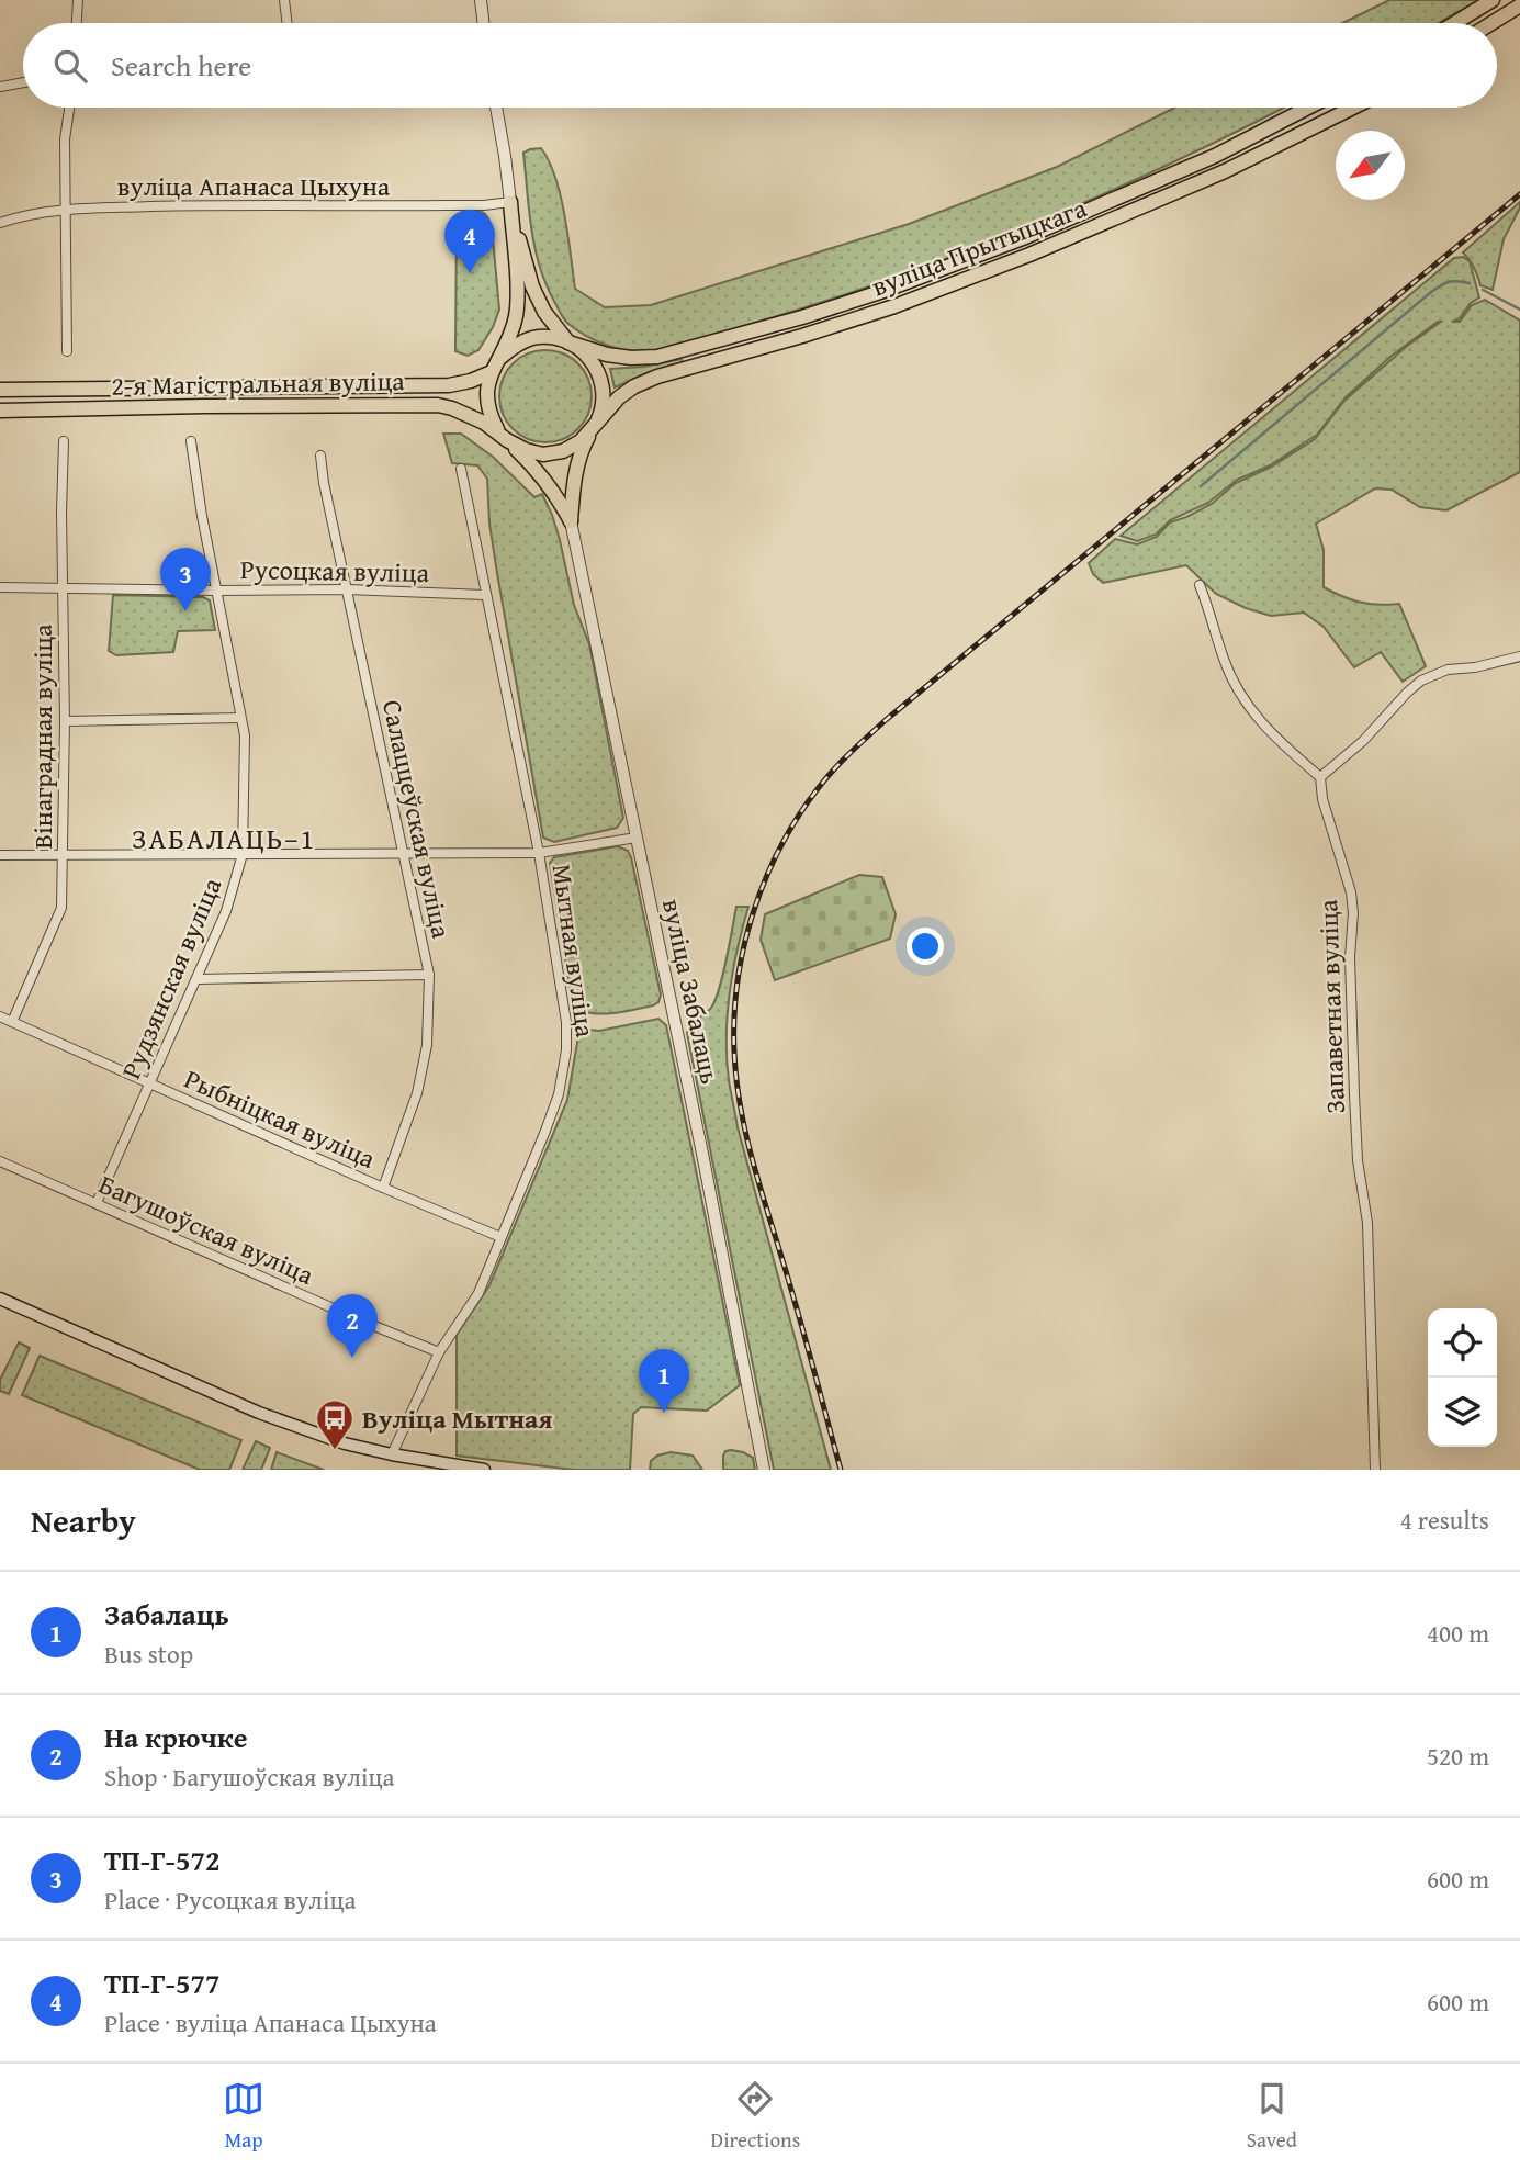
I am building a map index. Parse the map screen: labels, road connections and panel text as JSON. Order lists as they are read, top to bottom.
{
  "streets": {
    "main road": ["вуліца Прытыцкага", "2-я Магістральная вуліца"],
    "street": [
      "вуліца Апанаса Цыхуна",
      "Русоцкая вуліца",
      "Вінаградная вуліца",
      "Салаццеўская вуліца",
      "Мытная вуліца",
      "Рудзянская вуліца",
      "вуліца Забалаць",
      "Запаветная вуліца",
      "Рыбніцкая вуліца",
      "Багушоўская вуліца"
    ]
  },
  "crossings": [
    ["вуліца Прытыцкага", "2-я Магістральная вуліца"],
    ["Русоцкая вуліца", "Вінаградная вуліца"],
    ["Русоцкая вуліца", "Салаццеўская вуліца"],
    ["Русоцкая вуліца", "Мытная вуліца"],
    ["Русоцкая вуліца", "Рудзянская вуліца"],
    ["Вінаградная вуліца", "Рыбніцкая вуліца"],
    ["Салаццеўская вуліца", "Рыбніцкая вуліца"],
    ["Мытная вуліца", "Рыбніцкая вуліца"],
    ["Мытная вуліца", "Багушоўская вуліца"],
    ["Рудзянская вуліца", "Рыбніцкая вуліца"],
    ["Рудзянская вуліца", "Багушоўская вуліца"]
  ],
  "districts": ["ЗАБАЛАЦЬ–1"],
  "places": {
    "bus stop": ["Вуліца Мытная"]
  },
  "north": "bottom left",
  "page": {
    "search": "Search here",
    "pins": [
      "4",
      "3",
      "2",
      "1"
    ],
    "heading": ["Nearby", "4 results"],
    "list": [
      {
        "mark": "1",
        "name": "Забалаць",
        "note": "Bus stop",
        "value": "400 m"
      },
      {
        "mark": "2",
        "name": "На крючке",
        "note": "Shop · Багушоўская вуліца",
        "value": "520 m"
      },
      {
        "mark": "3",
        "name": "ТП-Г-572",
        "note": "Place · Русоцкая вуліца",
        "value": "600 m"
      },
      {
        "mark": "4",
        "name": "ТП-Г-577",
        "note": "Place · вуліца Апанаса Цыхуна",
        "value": "600 m"
      }
    ],
    "nav": ["Map", "Directions", "Saved"]
  }
}
